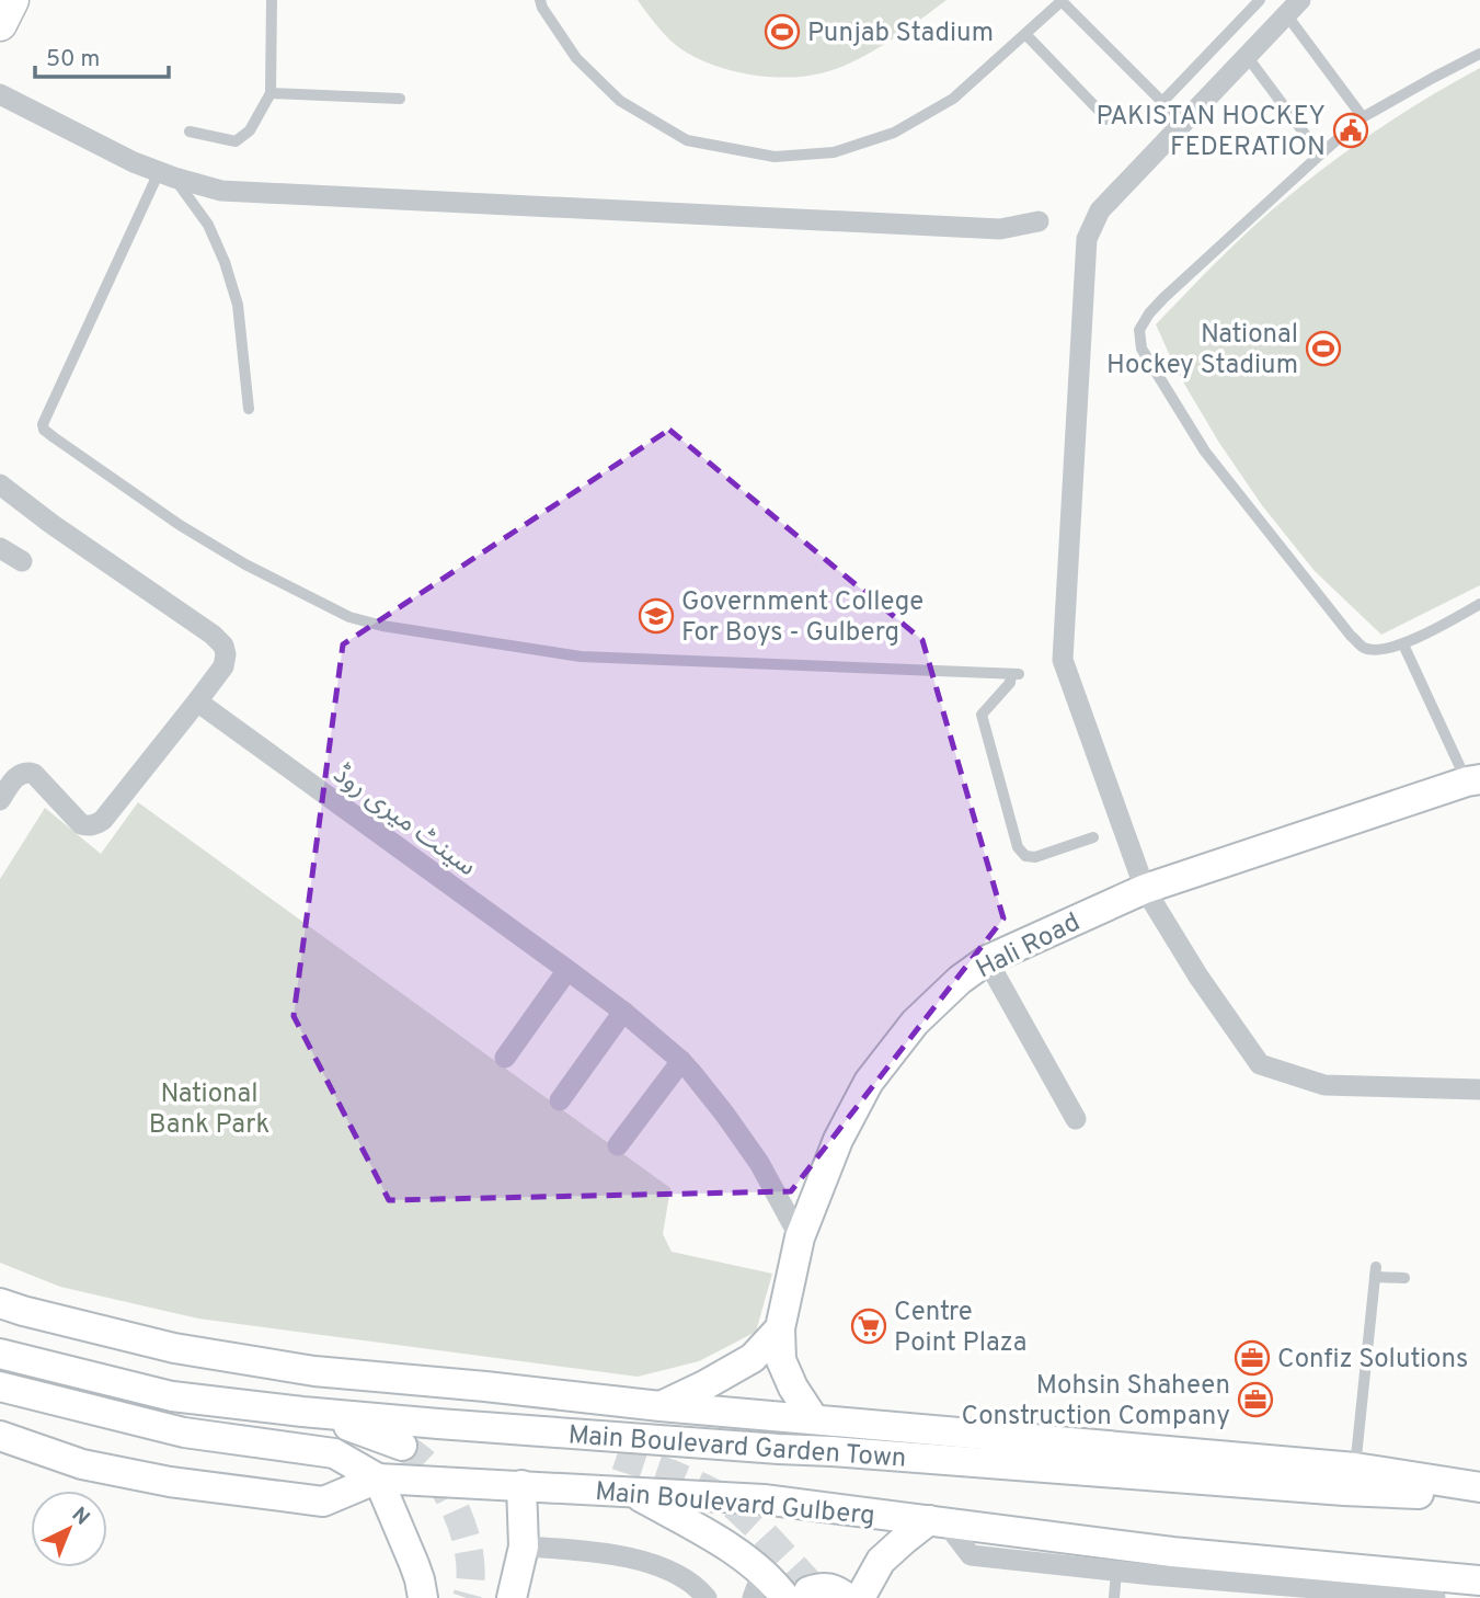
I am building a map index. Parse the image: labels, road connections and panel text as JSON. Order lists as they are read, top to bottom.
{
  "streets": {
    "main road": ["Hali Road", "Main Boulevard Garden Town", "Main Boulevard Gulberg"],
    "street": ["سینٹ میری روڈ"]
  },
  "crossings": [
    ["سینٹ میری روڈ", "Hali Road"]
  ],
  "parks": ["National Bank Park"],
  "places": {
    "sports": ["Punjab Stadium", "National Hockey Stadium"],
    "public building": ["PAKISTAN HOCKEY FEDERATION"],
    "school or university": ["Government College For Boys - Gulberg"],
    "supermarket": ["Centre Point Plaza"],
    "office": ["Confiz Solutions", "Mohsin Shaheen Construction Company"]
  },
  "scale_bar": "50 m",
  "north": "top right"
}
